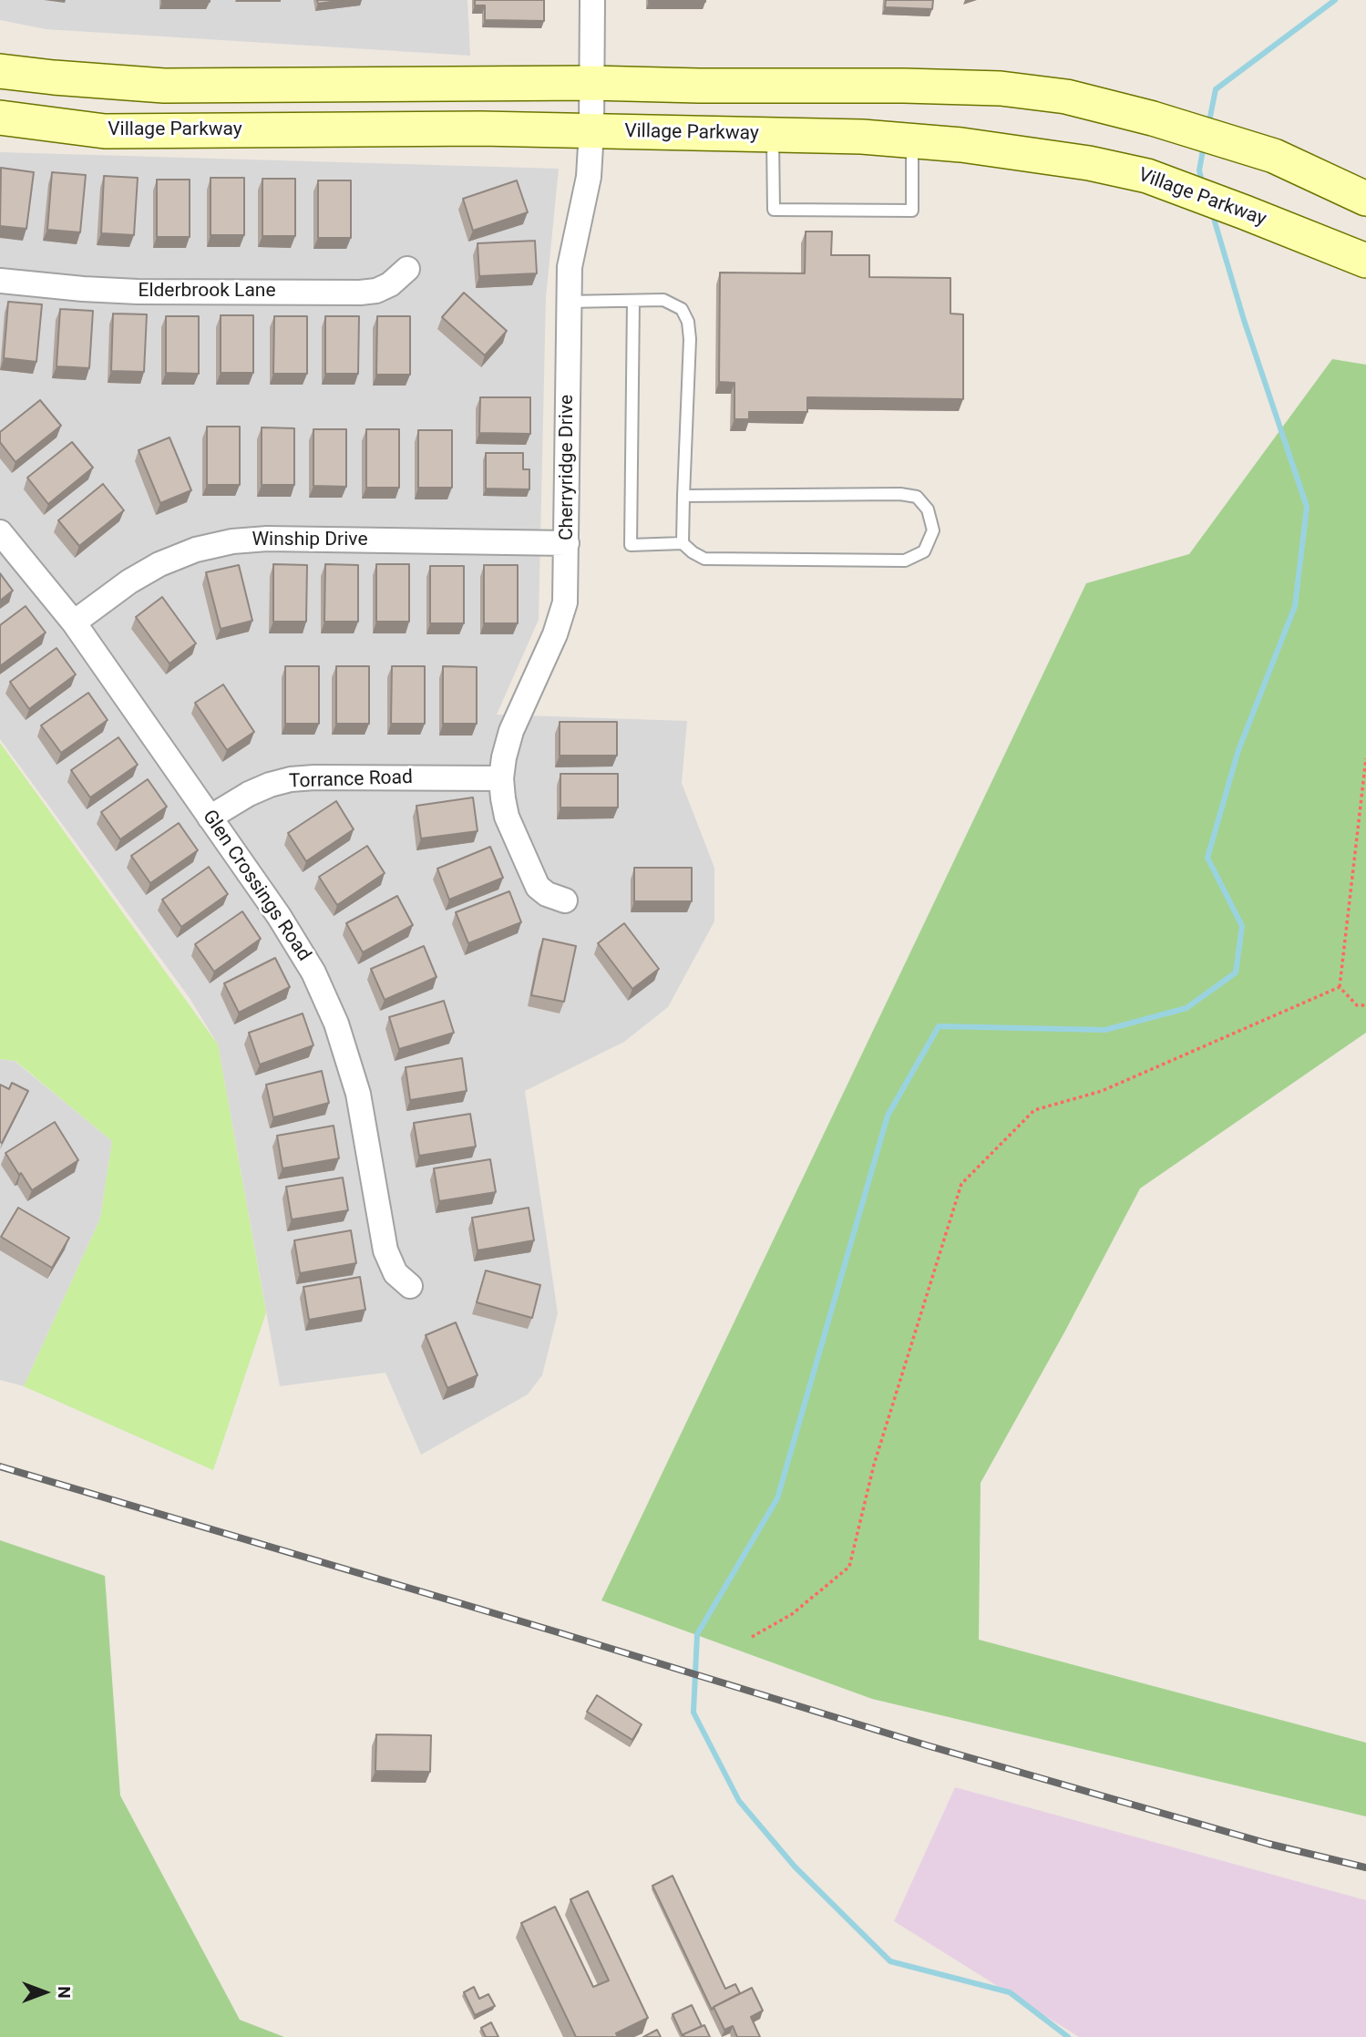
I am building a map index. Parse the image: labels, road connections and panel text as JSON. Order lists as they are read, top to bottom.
{
  "streets": {
    "main road": ["Village Parkway"],
    "street": [
      "Elderbrook Lane",
      "Cherryridge Drive",
      "Winship Drive",
      "Torrance Road",
      "Glen Crossings Road"
    ]
  },
  "crossings": [
    ["Village Parkway", "Cherryridge Drive"],
    ["Cherryridge Drive", "Winship Drive"],
    ["Cherryridge Drive", "Torrance Road"],
    ["Winship Drive", "Glen Crossings Road"],
    ["Torrance Road", "Glen Crossings Road"]
  ],
  "north": "right"
}
